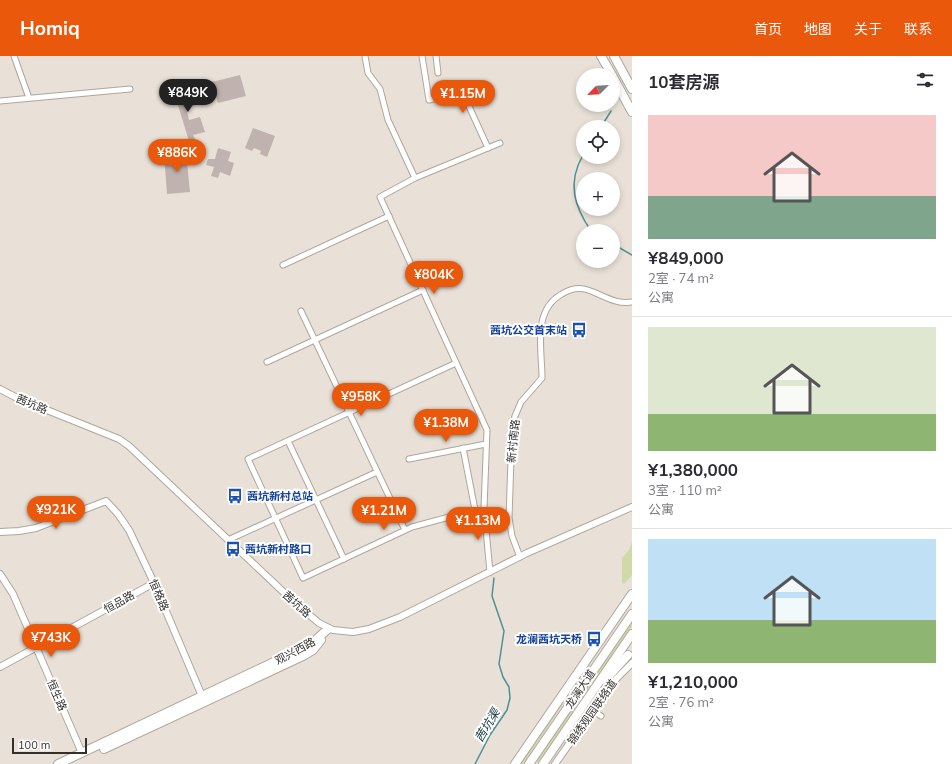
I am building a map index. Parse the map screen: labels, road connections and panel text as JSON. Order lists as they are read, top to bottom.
{
  "streets": {
    "main road": ["观兴西路", "龙澜大道"],
    "street": [
      "茜坑路",
      "新村南路",
      "恒格路",
      "恒品路",
      "恒生路",
      "锦绣观园联络道"
    ]
  },
  "crossings": [
    ["茜坑路", "新村南路"],
    ["茜坑路", "观兴西路"],
    ["恒格路", "恒品路"],
    ["恒格路", "观兴西路"],
    ["恒品路", "恒生路"],
    ["观兴西路", "恒生路"]
  ],
  "water": ["茜坑渠"],
  "places": {
    "bus stop": [
      "茜坑公交首末站",
      "茜坑新村总站",
      "茜坑新村路口",
      "龙澜茜坑天桥"
    ]
  },
  "scale_bar": "100 m",
  "north": "bottom left",
  "page": {
    "header": "Homiq",
    "nav": [
      "首页",
      "地图",
      "关于",
      "联系"
    ],
    "heading": "10套房源",
    "map_buttons": ["+", "−"],
    "price": [
      "¥849K",
      "¥1.15M",
      "¥886K",
      "¥804K",
      "¥958K",
      "¥1.38M",
      "¥921K",
      "¥1.21M",
      "¥1.13M",
      "¥743K"
    ],
    "list": [
      {
        "name": "¥849,000",
        "note": "2室 · 74 m² · 公寓"
      },
      {
        "name": "¥1,380,000",
        "note": "3室 · 110 m² · 公寓"
      },
      {
        "name": "¥1,210,000",
        "note": "2室 · 76 m² · 公寓"
      }
    ],
    "scale": "100 m"
  }
}
